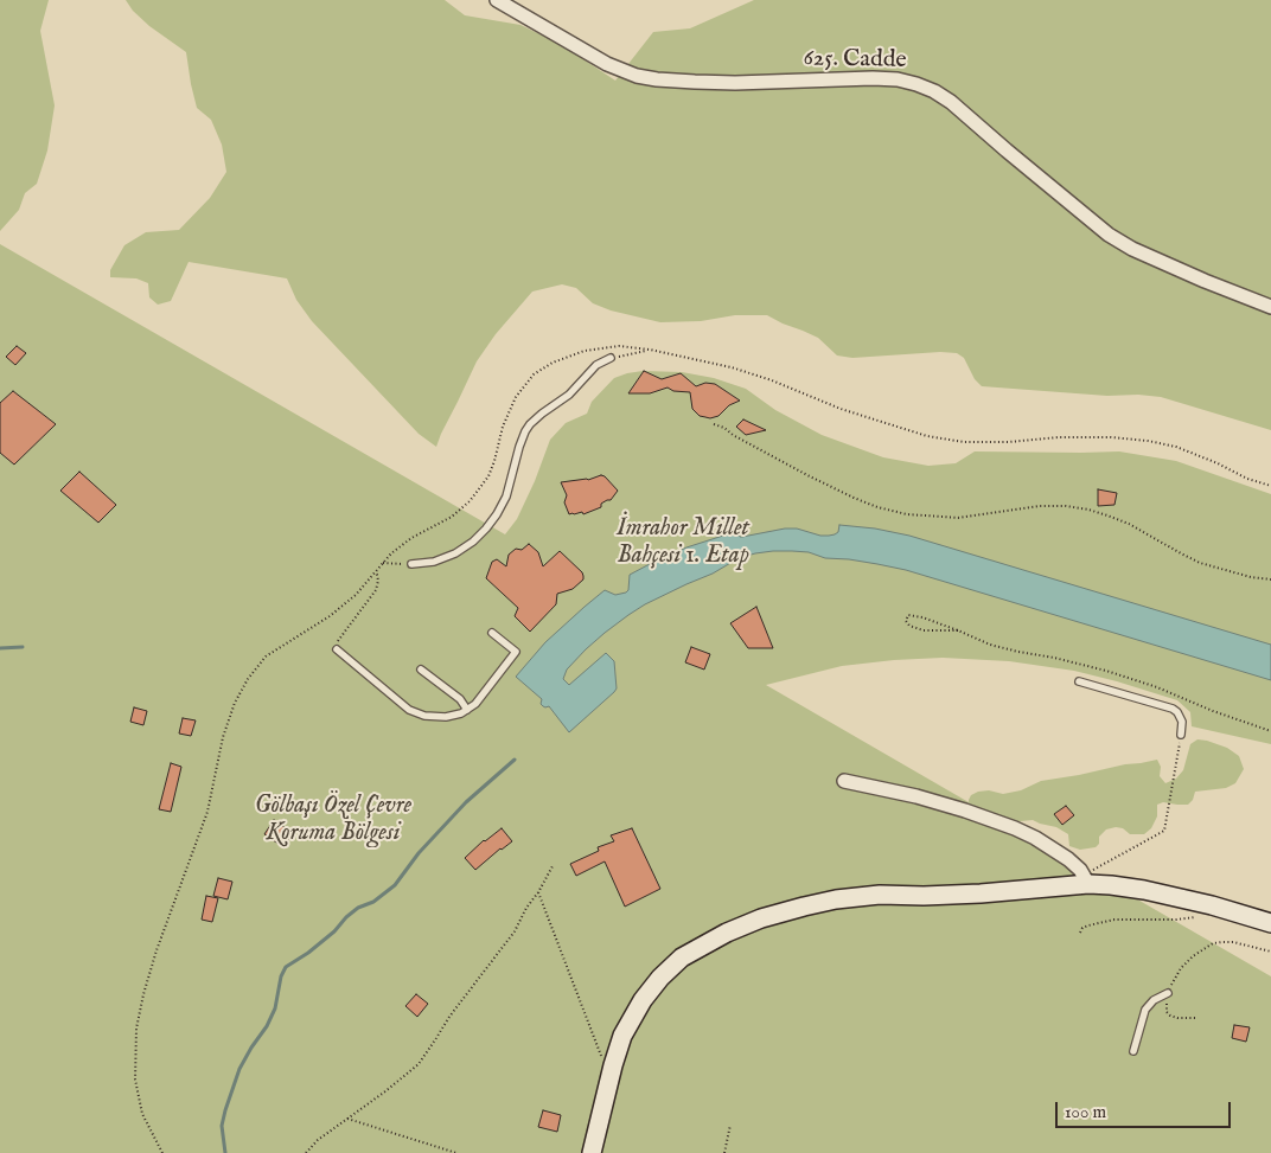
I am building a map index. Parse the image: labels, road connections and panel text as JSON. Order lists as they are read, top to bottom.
{
  "streets": {
    "street": ["625. Cadde"]
  },
  "parks": ["İmrahor Millet Bahçesi 1. Etap", "Gölbaşı Özel Çevre Koruma Bölgesi"],
  "scale_bar": "100 m"
}
